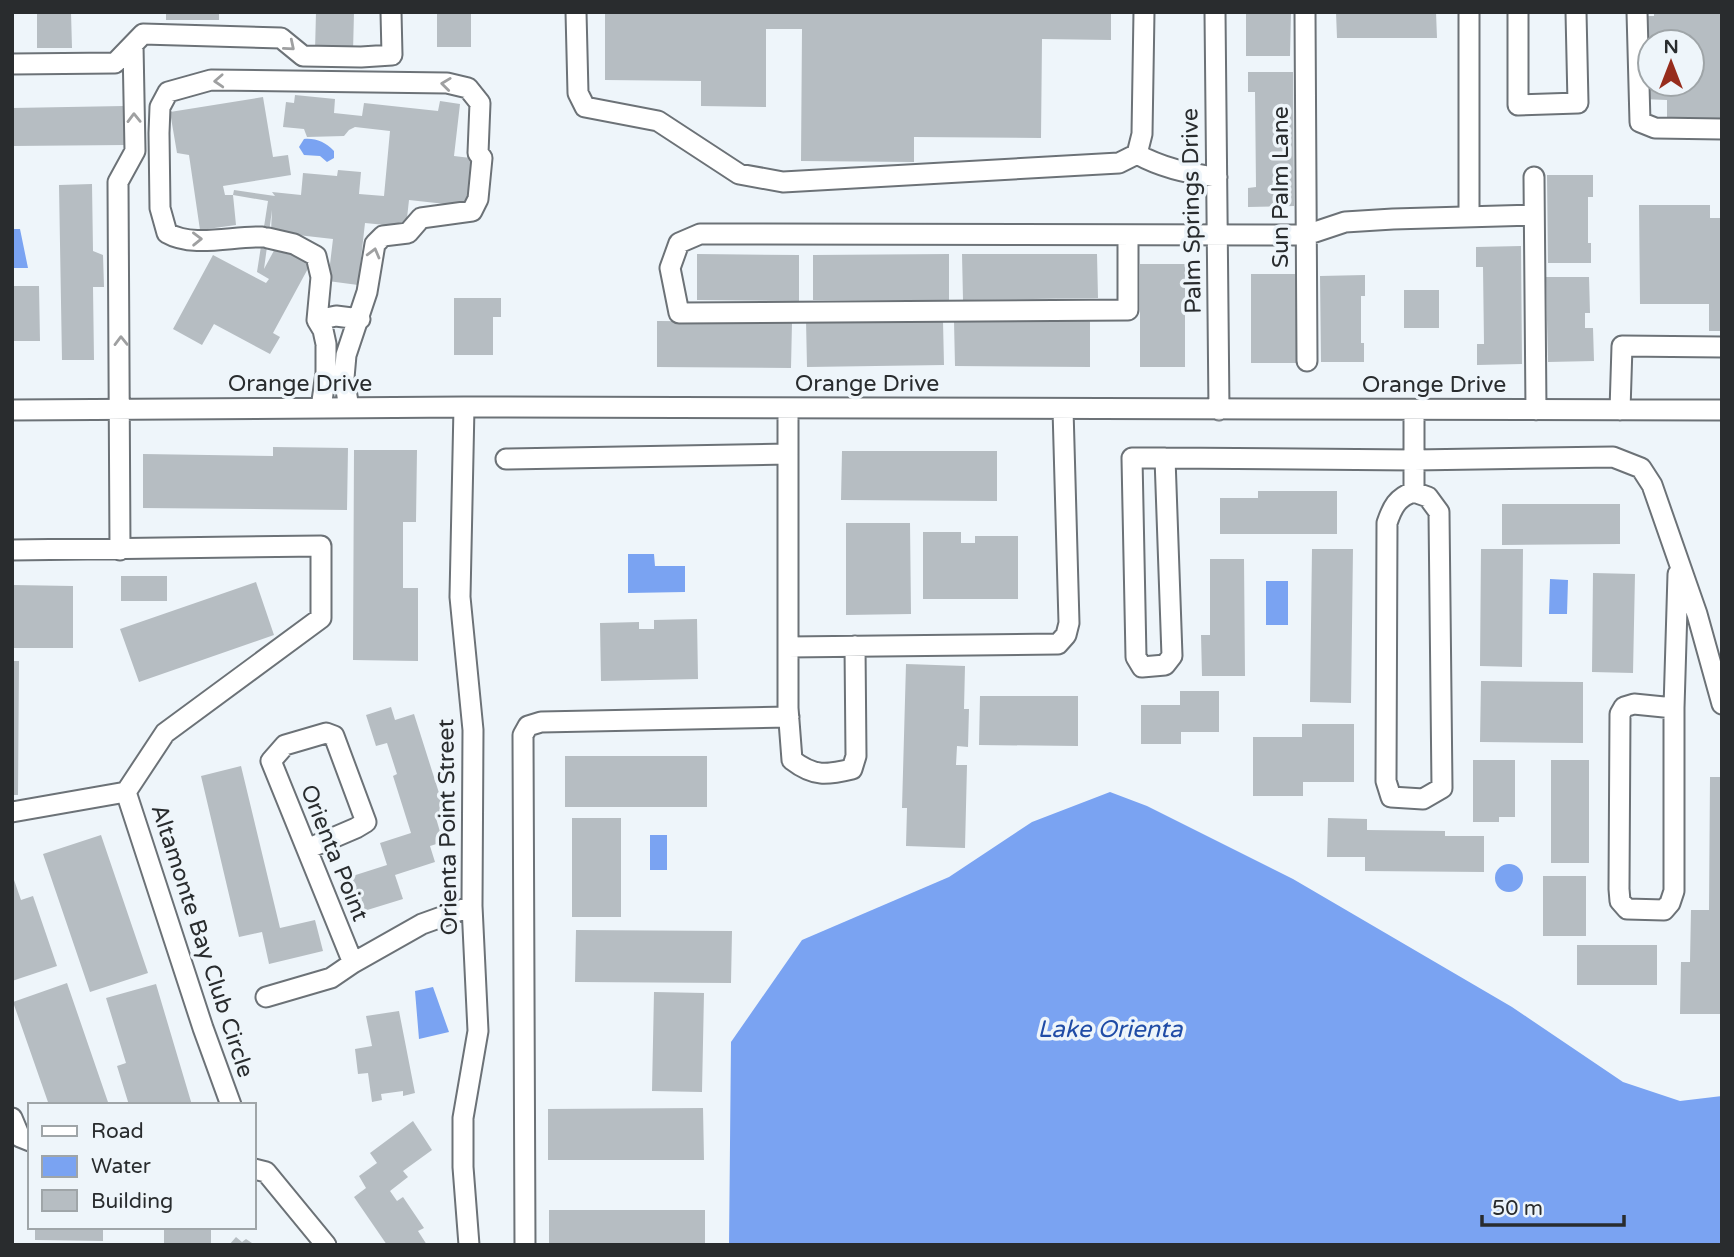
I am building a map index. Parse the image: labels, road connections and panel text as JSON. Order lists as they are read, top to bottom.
{
  "streets": {
    "street": [
      "Sun Palm Lane",
      "Palm Springs Drive",
      "Orange Drive",
      "Orienta Point Street",
      "Orienta Point",
      "Altamonte Bay Club Circle"
    ]
  },
  "crossings": [
    ["Palm Springs Drive", "Orange Drive"],
    ["Orange Drive", "Orienta Point Street"],
    ["Orienta Point Street", "Orienta Point"]
  ],
  "water": ["Lake Orienta"],
  "legend": ["Road", "Water", "Building"],
  "scale_bar": "50 m",
  "north": "top"
}
